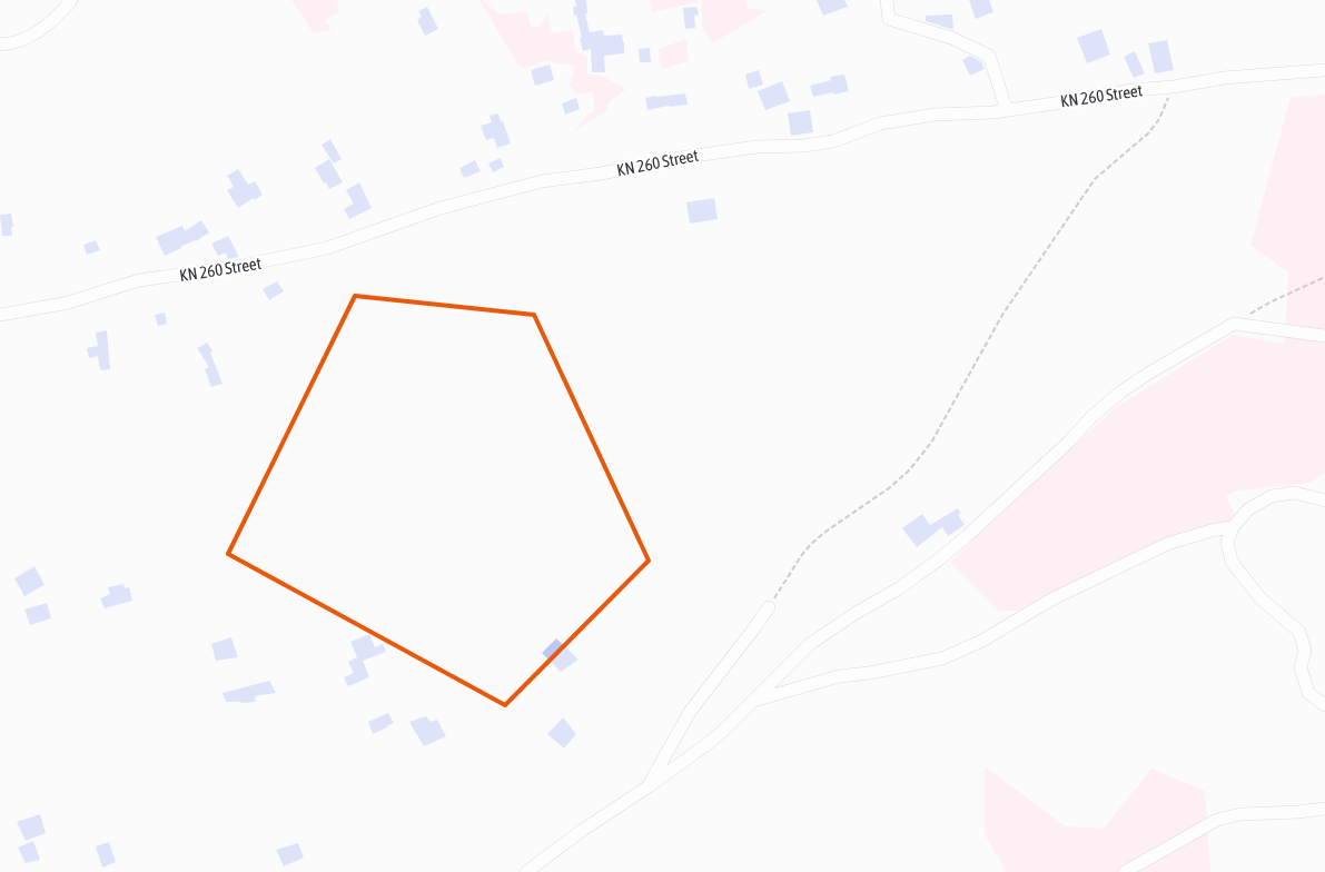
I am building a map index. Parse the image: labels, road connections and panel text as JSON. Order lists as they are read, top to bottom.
{
  "streets": {
    "street": ["KN 260 Street"]
  }
}
